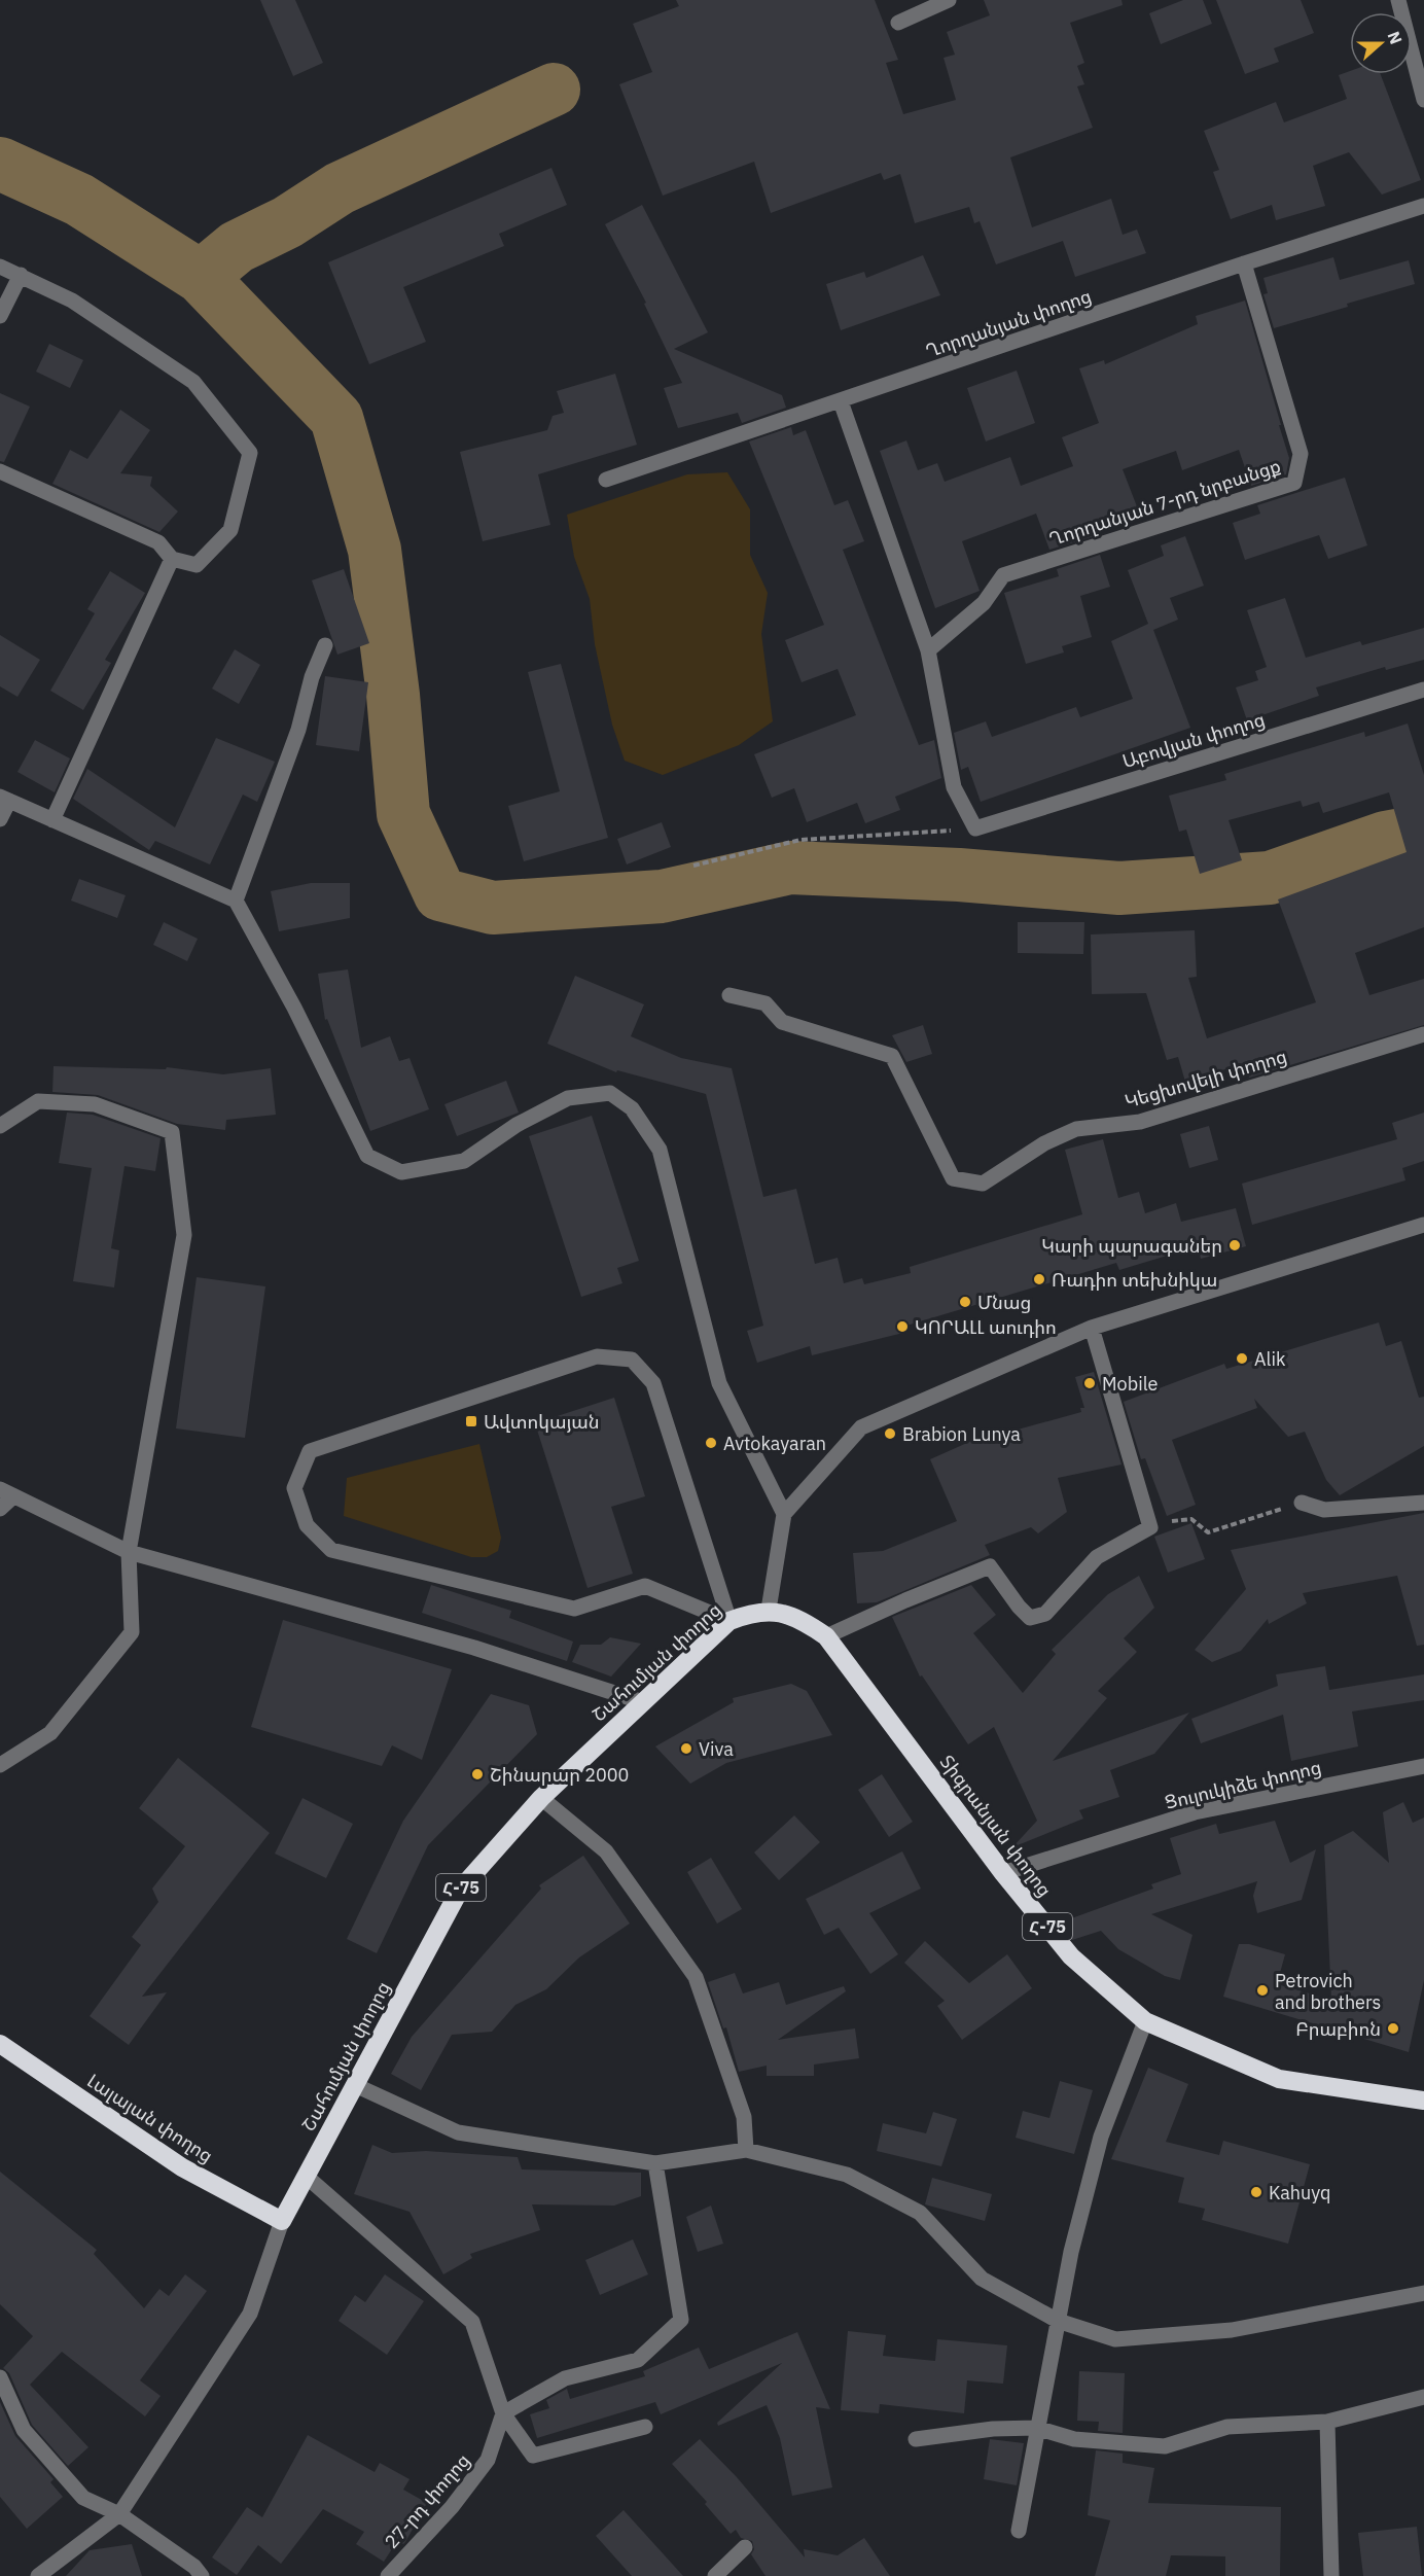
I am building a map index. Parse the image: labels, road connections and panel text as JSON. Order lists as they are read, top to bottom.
{
  "streets": {
    "highway": [
      "Շահումյան փողոց",
      "Տիգրանյան փողոց",
      "Հ-75",
      "Լալայան փողոց"
    ],
    "street": [
      "Ղորղանյան փողոց",
      "Ղորղանյան 7-րդ նրբանցք",
      "Աբովյան փողոց",
      "Կեցխովելի փողոց",
      "Ցուլուկիձե փողոց",
      "27-րդ փողոց"
    ]
  },
  "crossings": [
    ["Ղորղանյան փողոց", "Ղորղանյան 7-րդ նրբանցք"],
    ["Շահումյան փողոց", "Տիգրանյան փողոց"],
    ["Շահումյան փողոց", "Լալայան փողոց"],
    ["Ցուլուկիձե փողոց", "Տիգրանյան փողոց"]
  ],
  "places": {
    "other": [
      "Կարի պարագաներ",
      "Ռադիո տեխնիկա",
      "Մնաց",
      "ԿՈՐԱԼԼ աուդիո",
      "Alik",
      "Mobile",
      "Brabion Lunya",
      "Avtokayaran",
      "Viva",
      "Շինարար 2000",
      "Petrovich and brothers",
      "Բրաբիոն",
      "Kahuyq"
    ],
    "transit": ["Ավտոկայան"]
  },
  "north": "right"
}
